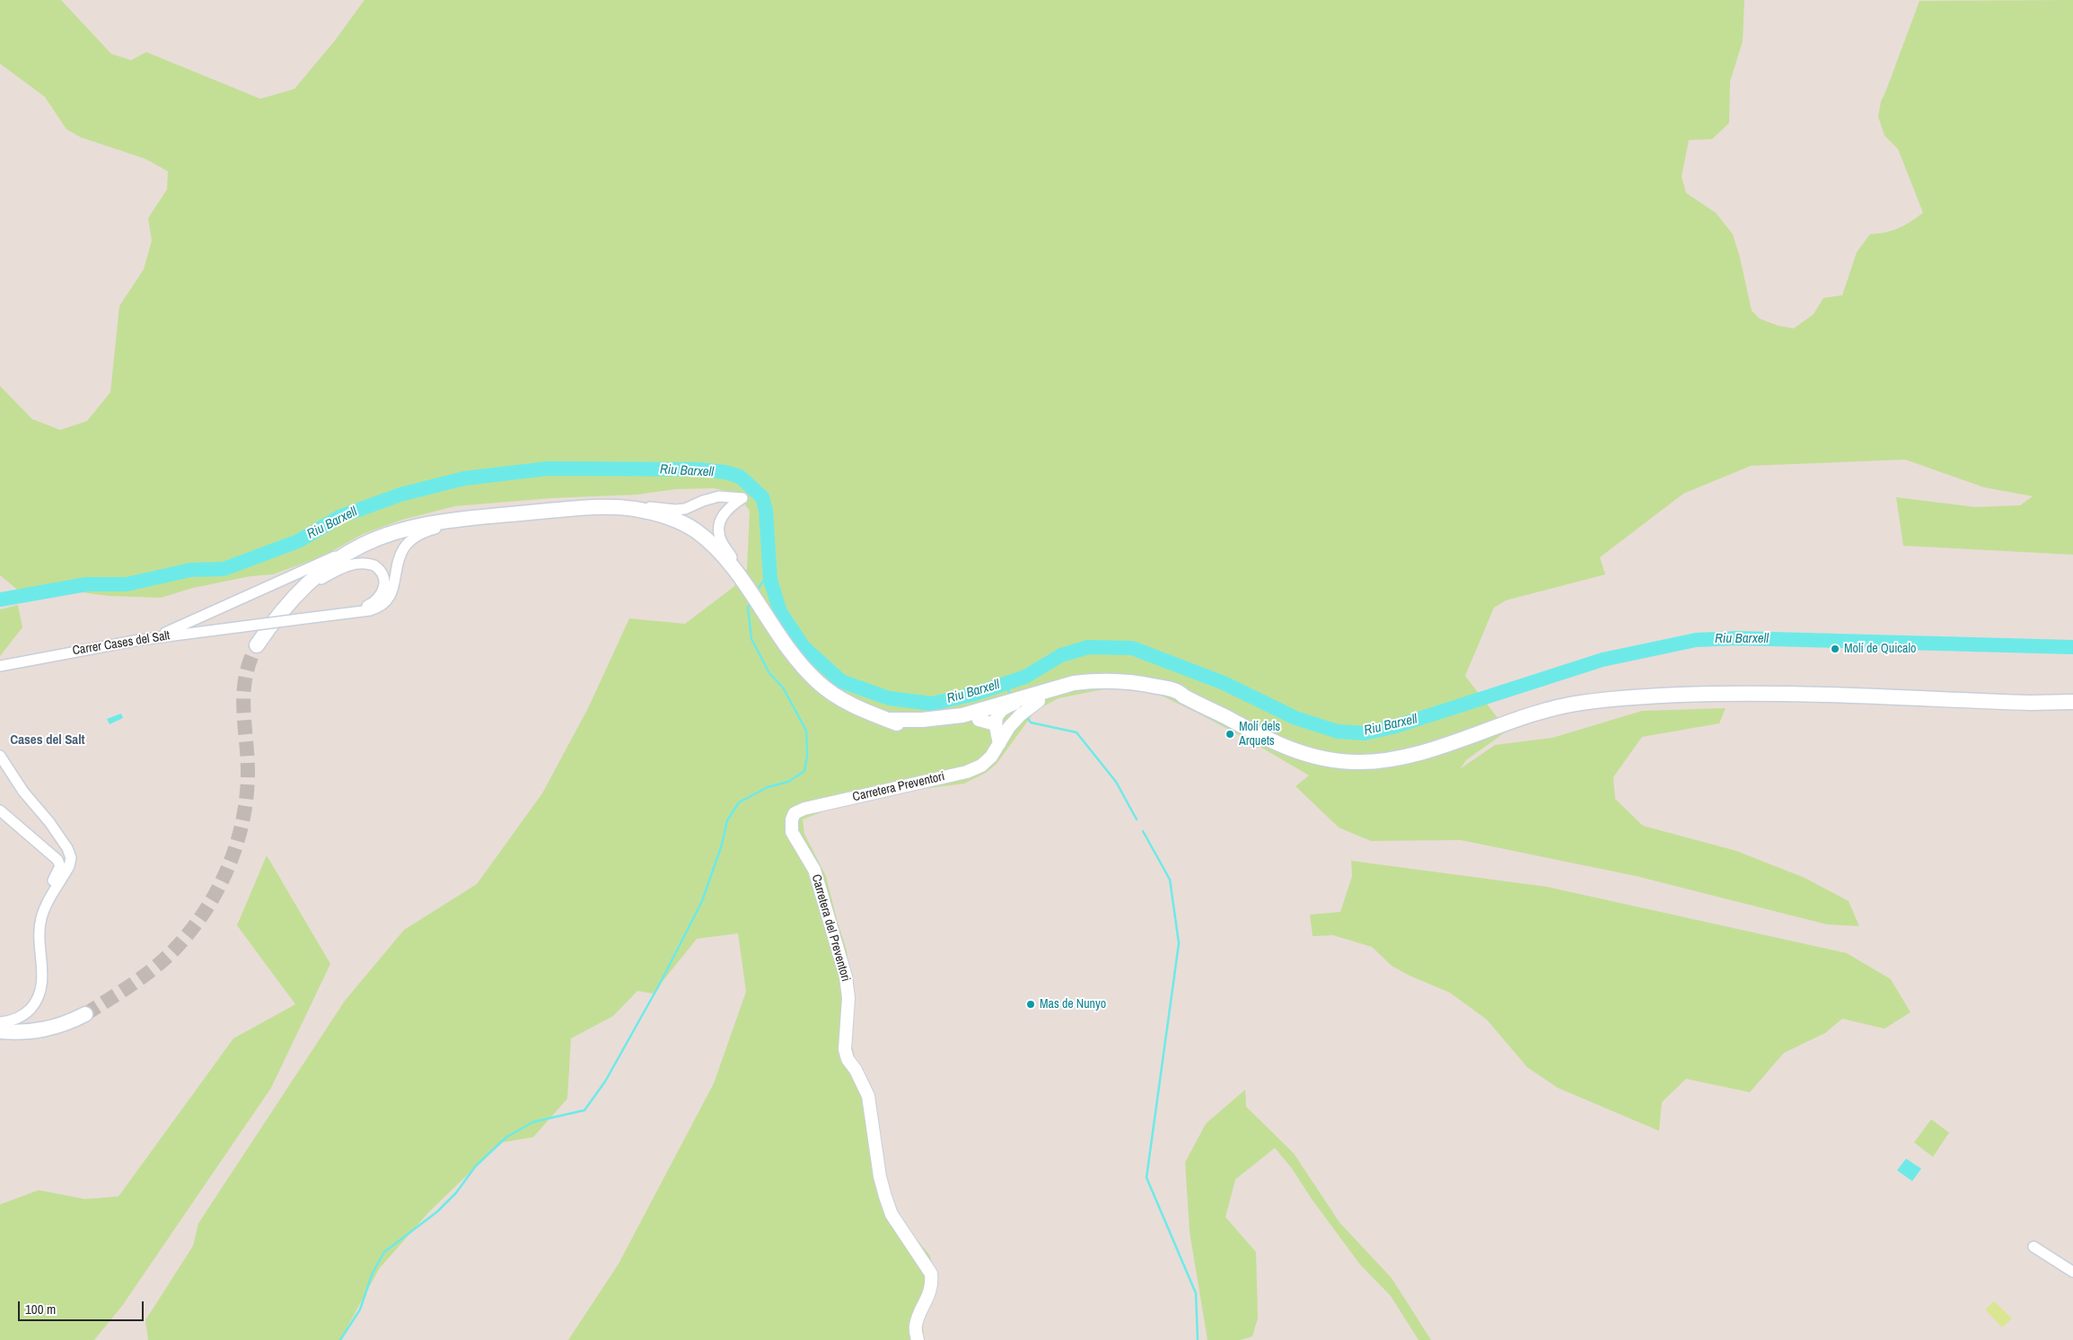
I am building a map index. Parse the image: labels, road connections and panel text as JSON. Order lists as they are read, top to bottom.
{
  "streets": {
    "street": ["Carrer Cases del Salt", "Carretera Preventori", "Carretera del Preventori"]
  },
  "crossings": [
    ["Carretera Preventori", "Carretera del Preventori"]
  ],
  "districts": ["Cases del Salt"],
  "water": ["Riu Barxell"],
  "places": ["Molí de Quicalo", "Molí dels Arquets", "Mas de Nunyo"],
  "scale_bar": "100 m"
}
